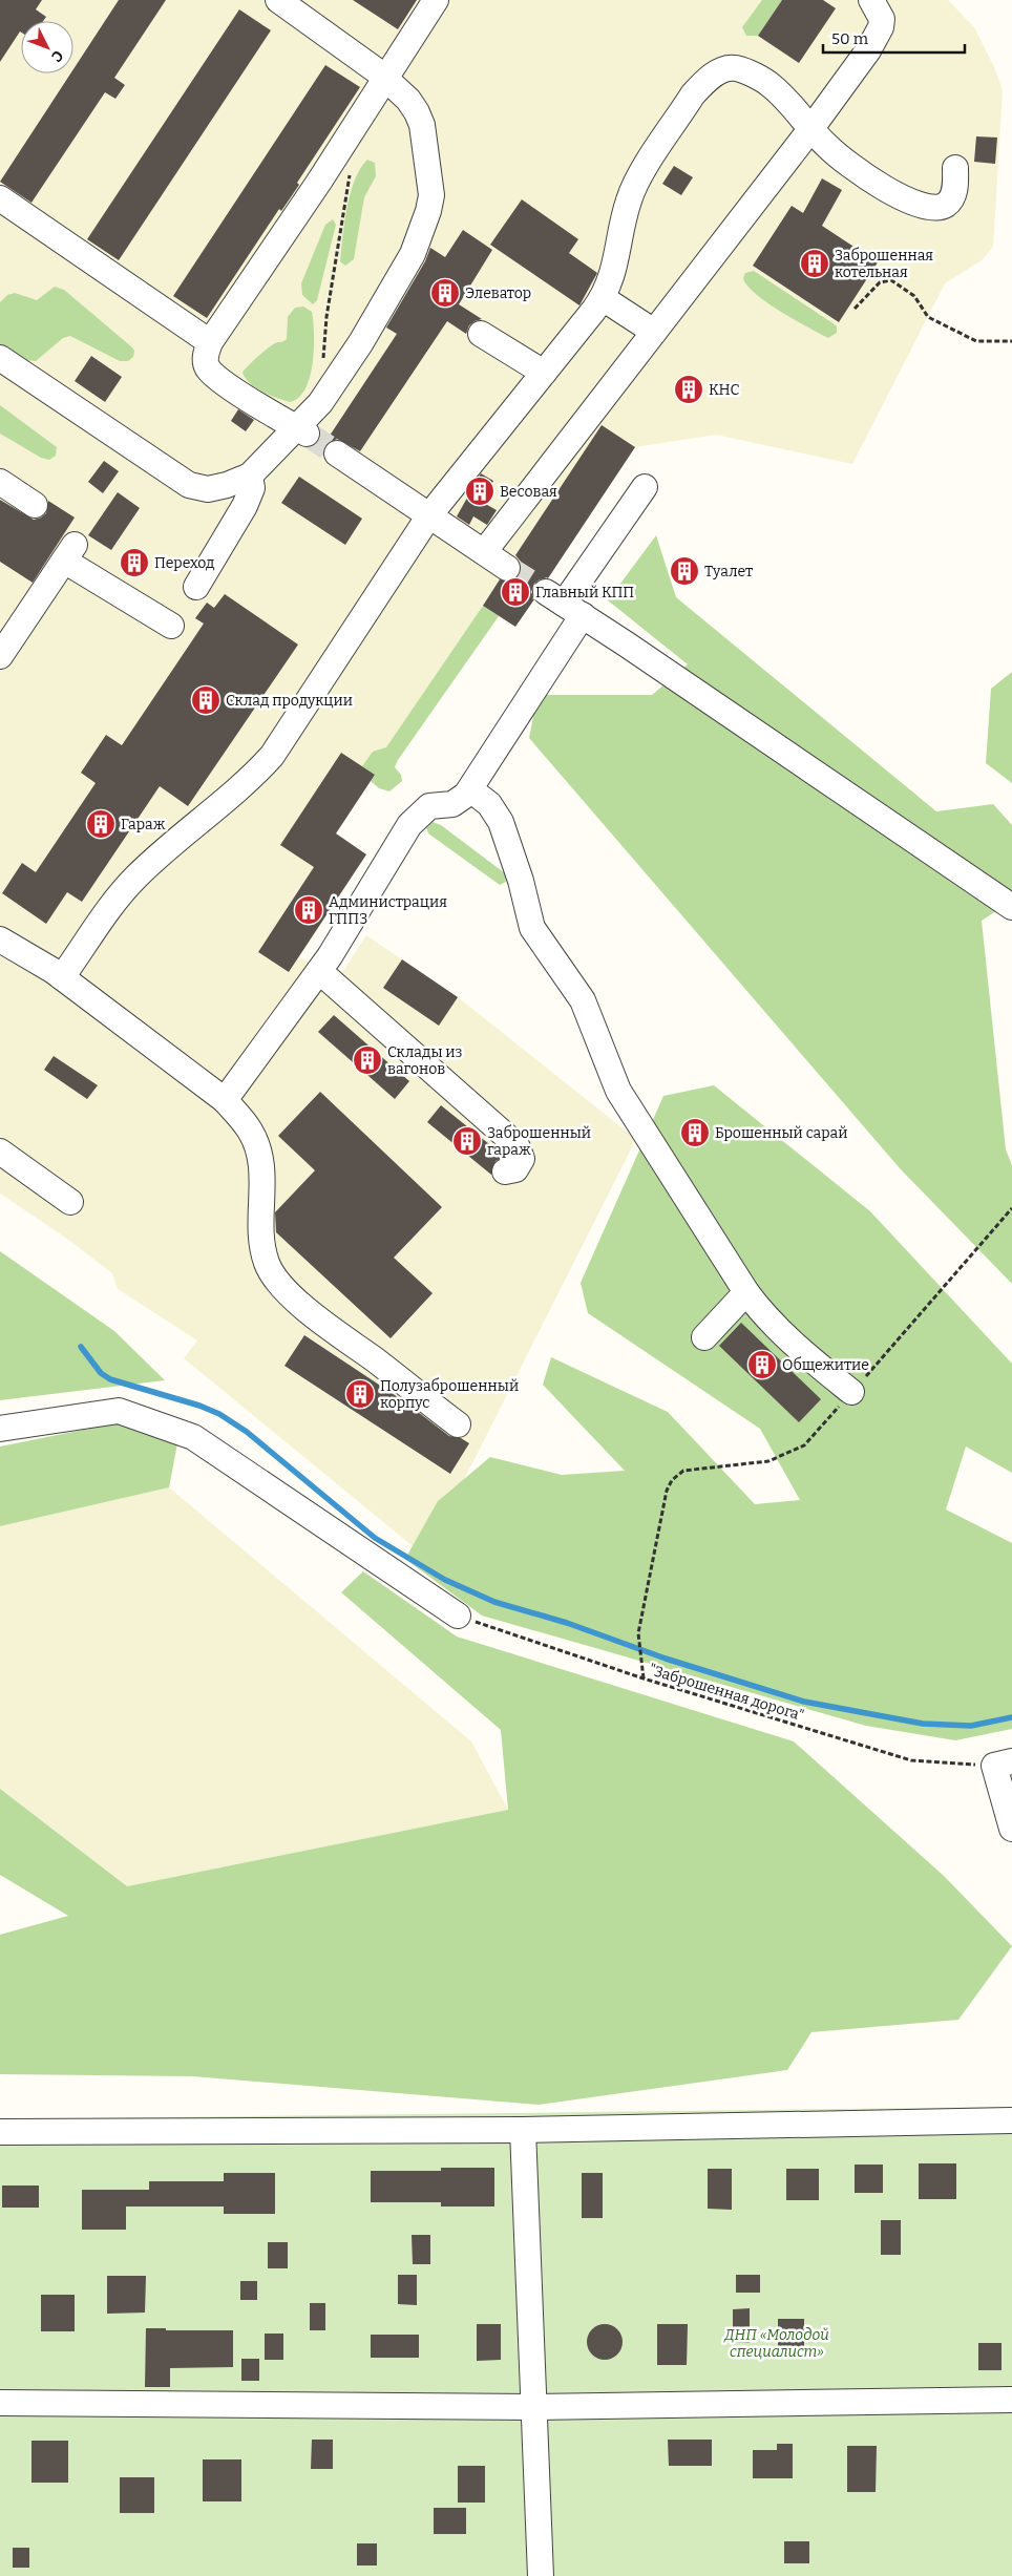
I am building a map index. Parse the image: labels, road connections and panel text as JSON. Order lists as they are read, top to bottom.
{
  "streets": {
    "path": ["\"Заброшенная дорога\""]
  },
  "parks": ["ДНП «Молодой специалист»"],
  "places": {
    "building": [
      "Заброшенная котельная",
      "Элеватор",
      "КНС",
      "Весовая",
      "Переход",
      "Туалет",
      "Главный КПП",
      "Склад продукции",
      "Гараж",
      "Администрация ГППЗ",
      "Склады из вагонов",
      "Брошенный сарай",
      "Заброшенный гараж",
      "Общежитие",
      "Полузаброшенный корпус"
    ]
  },
  "scale_bar": "50 m",
  "north": "bottom right"
}
